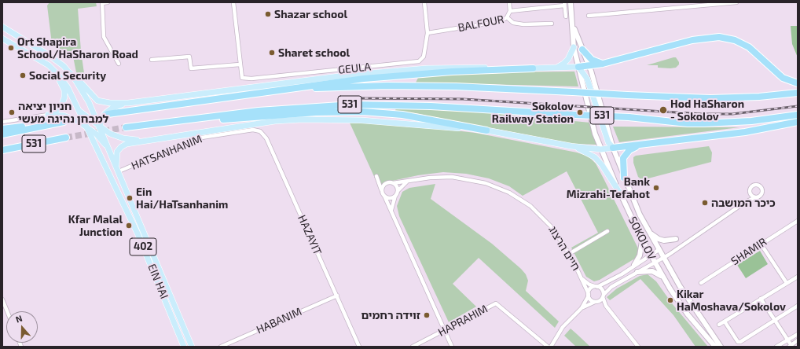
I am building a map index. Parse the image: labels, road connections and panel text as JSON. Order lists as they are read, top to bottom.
{
  "streets": {
    "highway": ["531"],
    "main road": ["SOKOLOV", "402", "EIN HAI"],
    "street": [
      "BALFOUR",
      "GEULA",
      "HATSANHANIM",
      "HAZAYIT",
      "חיים הרצוג",
      "SHAMIR",
      "HABANIM",
      "HAPRAHIM"
    ]
  },
  "crossings": [
    ["BALFOUR", "GEULA"],
    ["HATSANHANIM", "HAZAYIT"],
    ["HATSANHANIM", "EIN HAI"],
    ["HAZAYIT", "HABANIM"],
    ["402", "EIN HAI"]
  ],
  "places": [
    "Shazar school",
    "Ort Shapira School/HaSharon Road",
    "Sharet school",
    "Social Security",
    "Hod HaSharon - Sokolov",
    "חניון יציאה למבחן נהיגה מעשי",
    "Sokolov Railway Station",
    "Bank Mizrahi-Tefahot",
    "Ein Hai/HaTsanhanim",
    "כיכר המושבה",
    "Kfar Malal Junction",
    "Kikar HaMoshava/Sokolov",
    "זוידה רחמים"
  ],
  "north": "top"
}
